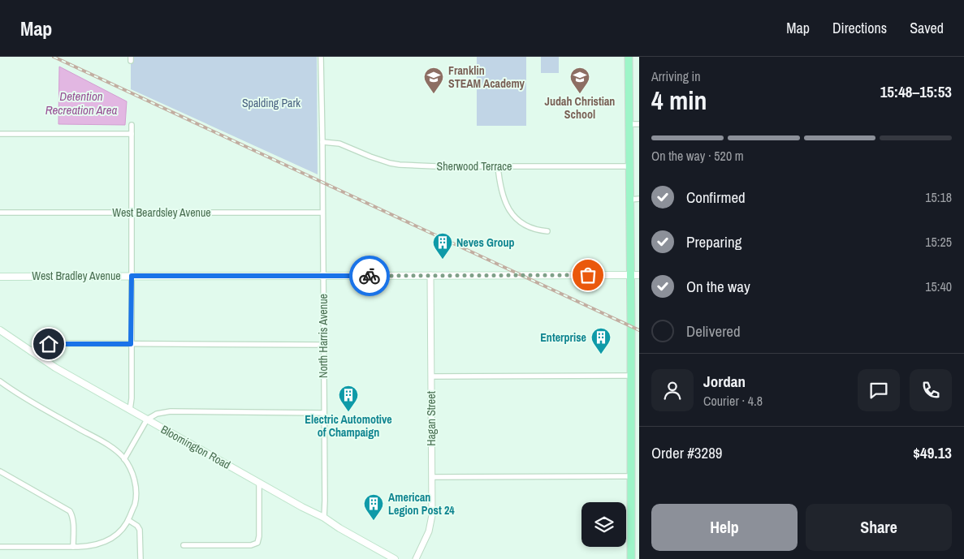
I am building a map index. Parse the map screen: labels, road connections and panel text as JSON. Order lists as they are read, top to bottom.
{
  "streets": {
    "main road": ["West Bradley Avenue", "Bloomington Road"],
    "street": [
      "Sherwood Terrace",
      "West Beardsley Avenue",
      "North Harris Avenue",
      "Hagan Street"
    ]
  },
  "crossings": [
    ["Sherwood Terrace", "North Harris Avenue"],
    ["West Beardsley Avenue", "North Harris Avenue"],
    ["West Bradley Avenue", "North Harris Avenue"],
    ["West Bradley Avenue", "Hagan Street"],
    ["North Harris Avenue", "Bloomington Road"]
  ],
  "water": ["Detention Recreation Area"],
  "parks": ["Spalding Park"],
  "places": {
    "school or university": ["Franklin STEAM Academy", "Judah Christian School"],
    "building": [
      "Neves Group",
      "Enterprise",
      "Electric Automotive of Champaign",
      "American Legion Post 24"
    ]
  },
  "page": {
    "header": "Map",
    "nav": ["Map", "Directions", "Saved"],
    "heading": ["4 min", "Arriving in", "15:48–15:53"],
    "panel": [
      "Jordan",
      "Courier · 4.8",
      "Order #3289",
      "$49.13"
    ],
    "bar": "On the way · 520 m",
    "list": [
      ["Confirmed", "15:18"],
      ["Preparing", "15:25"],
      ["On the way", "15:40"],
      "Delivered"
    ],
    "buttons": ["Help", "Share"]
  }
}
